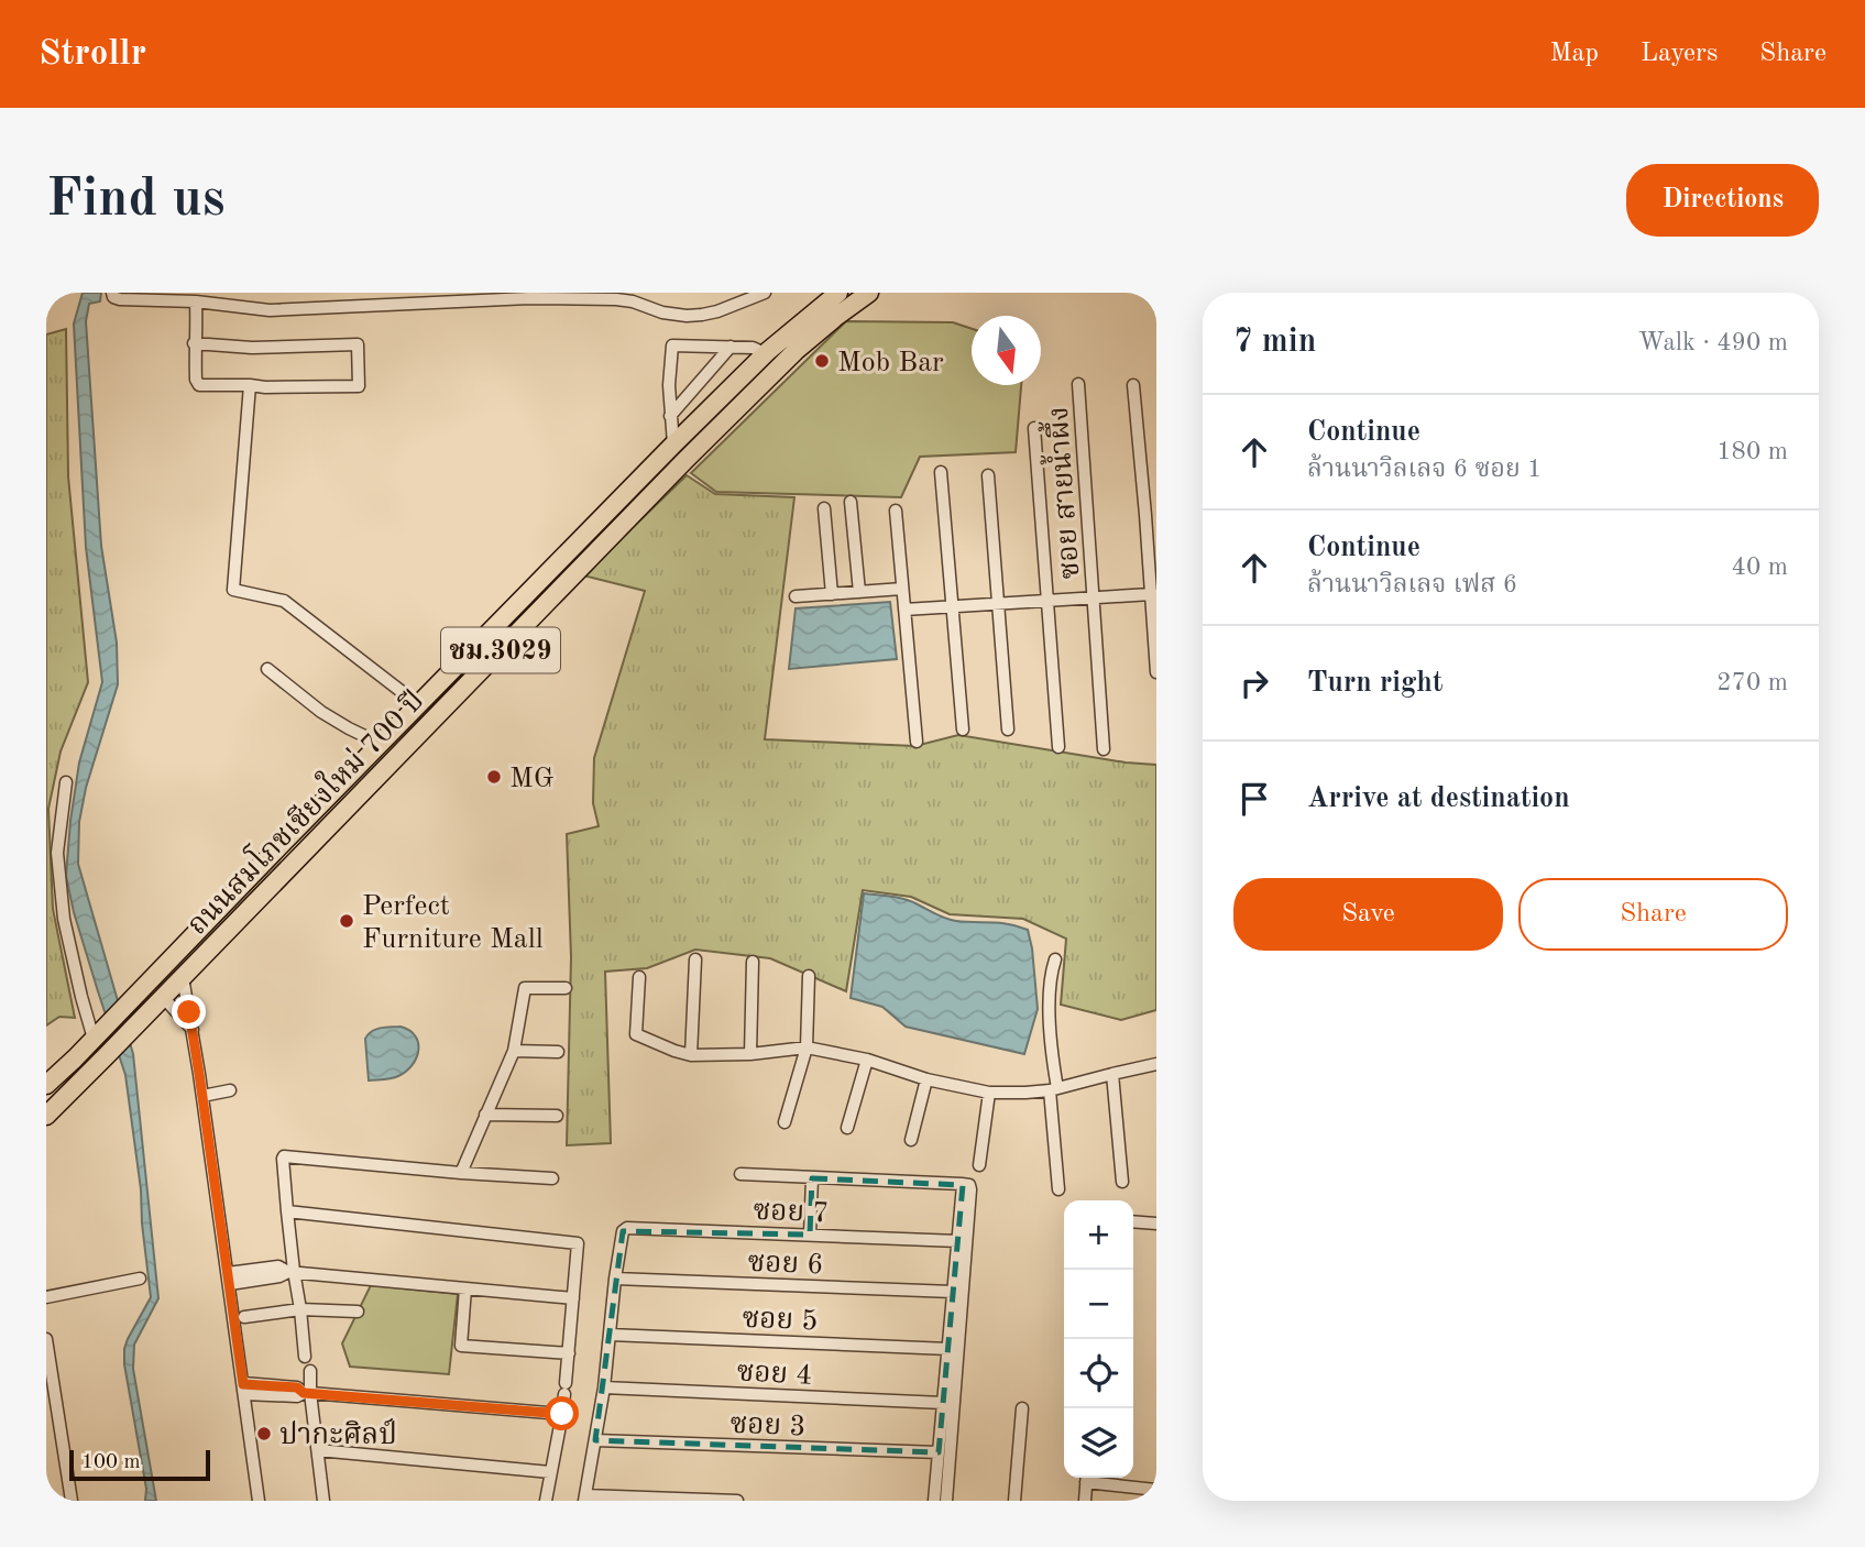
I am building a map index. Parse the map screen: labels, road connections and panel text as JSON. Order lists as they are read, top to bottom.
{
  "streets": {
    "main road": ["ชม.3029", "ถนนสมโภชเชียงใหม่ 700 ปี"],
    "street": [
      "ซอย สายน้ำผึ้ง",
      "ซอย 7",
      "ซอย 6",
      "ซอย 5",
      "ซอย 4",
      "ซอย 3"
    ]
  },
  "crossings": [
    ["ซอย 7", "ซอย 6"]
  ],
  "places": [
    "Mob Bar",
    "MG",
    "Perfect Furniture Mall",
    "ปากะศิลป์"
  ],
  "scale_bar": "100 m",
  "north": "bottom",
  "page": {
    "header": "Strollr",
    "nav": ["Map", "Layers", "Share"],
    "buttons": [
      "Directions",
      ["Save", "Share"]
    ],
    "title": "Find us",
    "heading": ["7 min", "Walk · 490 m"],
    "list": [
      ["Continue", "ล้านนาวิลเลจ 6 ซอย 1", "180 m"],
      ["Continue", "ล้านนาวิลเลจ เฟส 6", "40 m"],
      ["Turn right", "270 m"],
      "Arrive at destination"
    ],
    "map_buttons": ["+", "−"],
    "scale": "100 m"
  }
}
